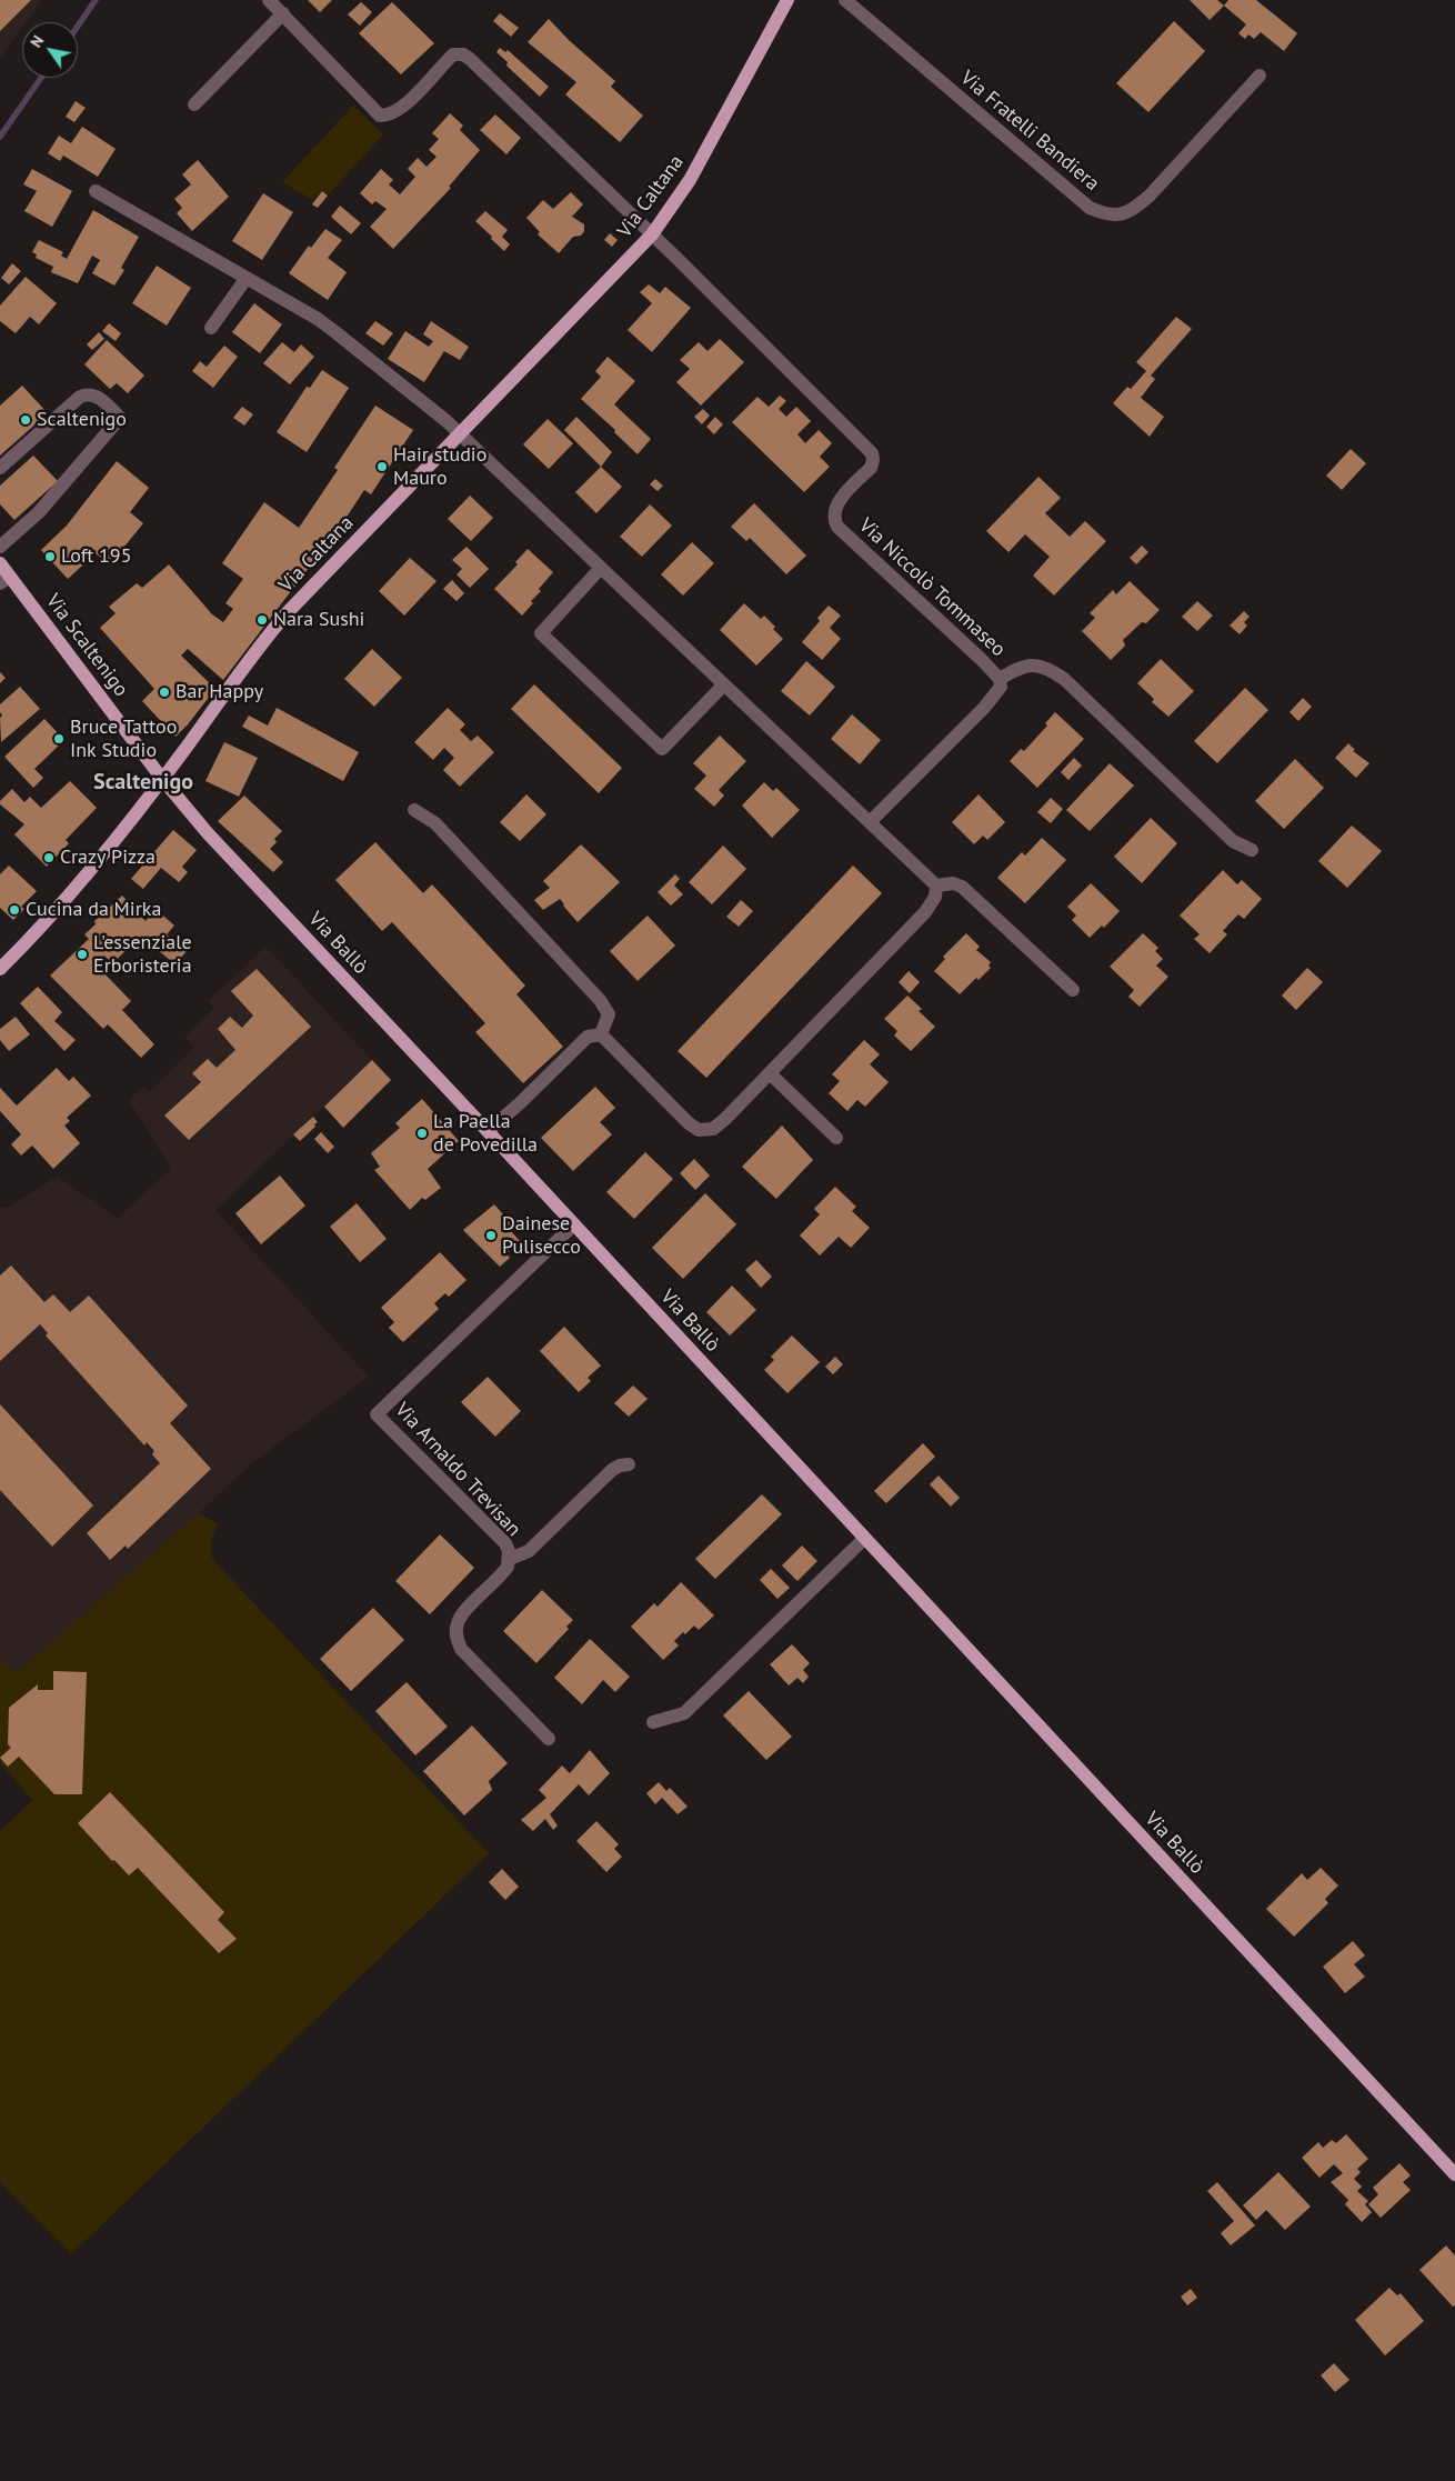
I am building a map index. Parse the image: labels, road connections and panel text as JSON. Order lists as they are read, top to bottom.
{
  "streets": {
    "main road": ["Via Caltana", "Via Scaltenigo", "Via Ballò"],
    "street": ["Via Fratelli Bandiera", "Via Niccolò Tommaseo", "Via Arnaldo Trevisan"]
  },
  "crossings": [
    ["Via Caltana", "Via Niccolò Tommaseo"],
    ["Via Caltana", "Via Scaltenigo"],
    ["Via Caltana", "Via Ballò"],
    ["Via Scaltenigo", "Via Ballò"],
    ["Via Ballò", "Via Arnaldo Trevisan"]
  ],
  "districts": ["Scaltenigo"],
  "places": [
    "Scaltenigo",
    "Hair studio Mauro",
    "Loft 195",
    "Nara Sushi",
    "Bar Happy",
    "Bruce Tattoo Ink Studio",
    "Crazy Pizza",
    "Cucina da Mirka",
    "L'essenziale Erboristeria",
    "La Paella de Povedilla",
    "Dainese Pulisecco"
  ],
  "north": "top left"
}
